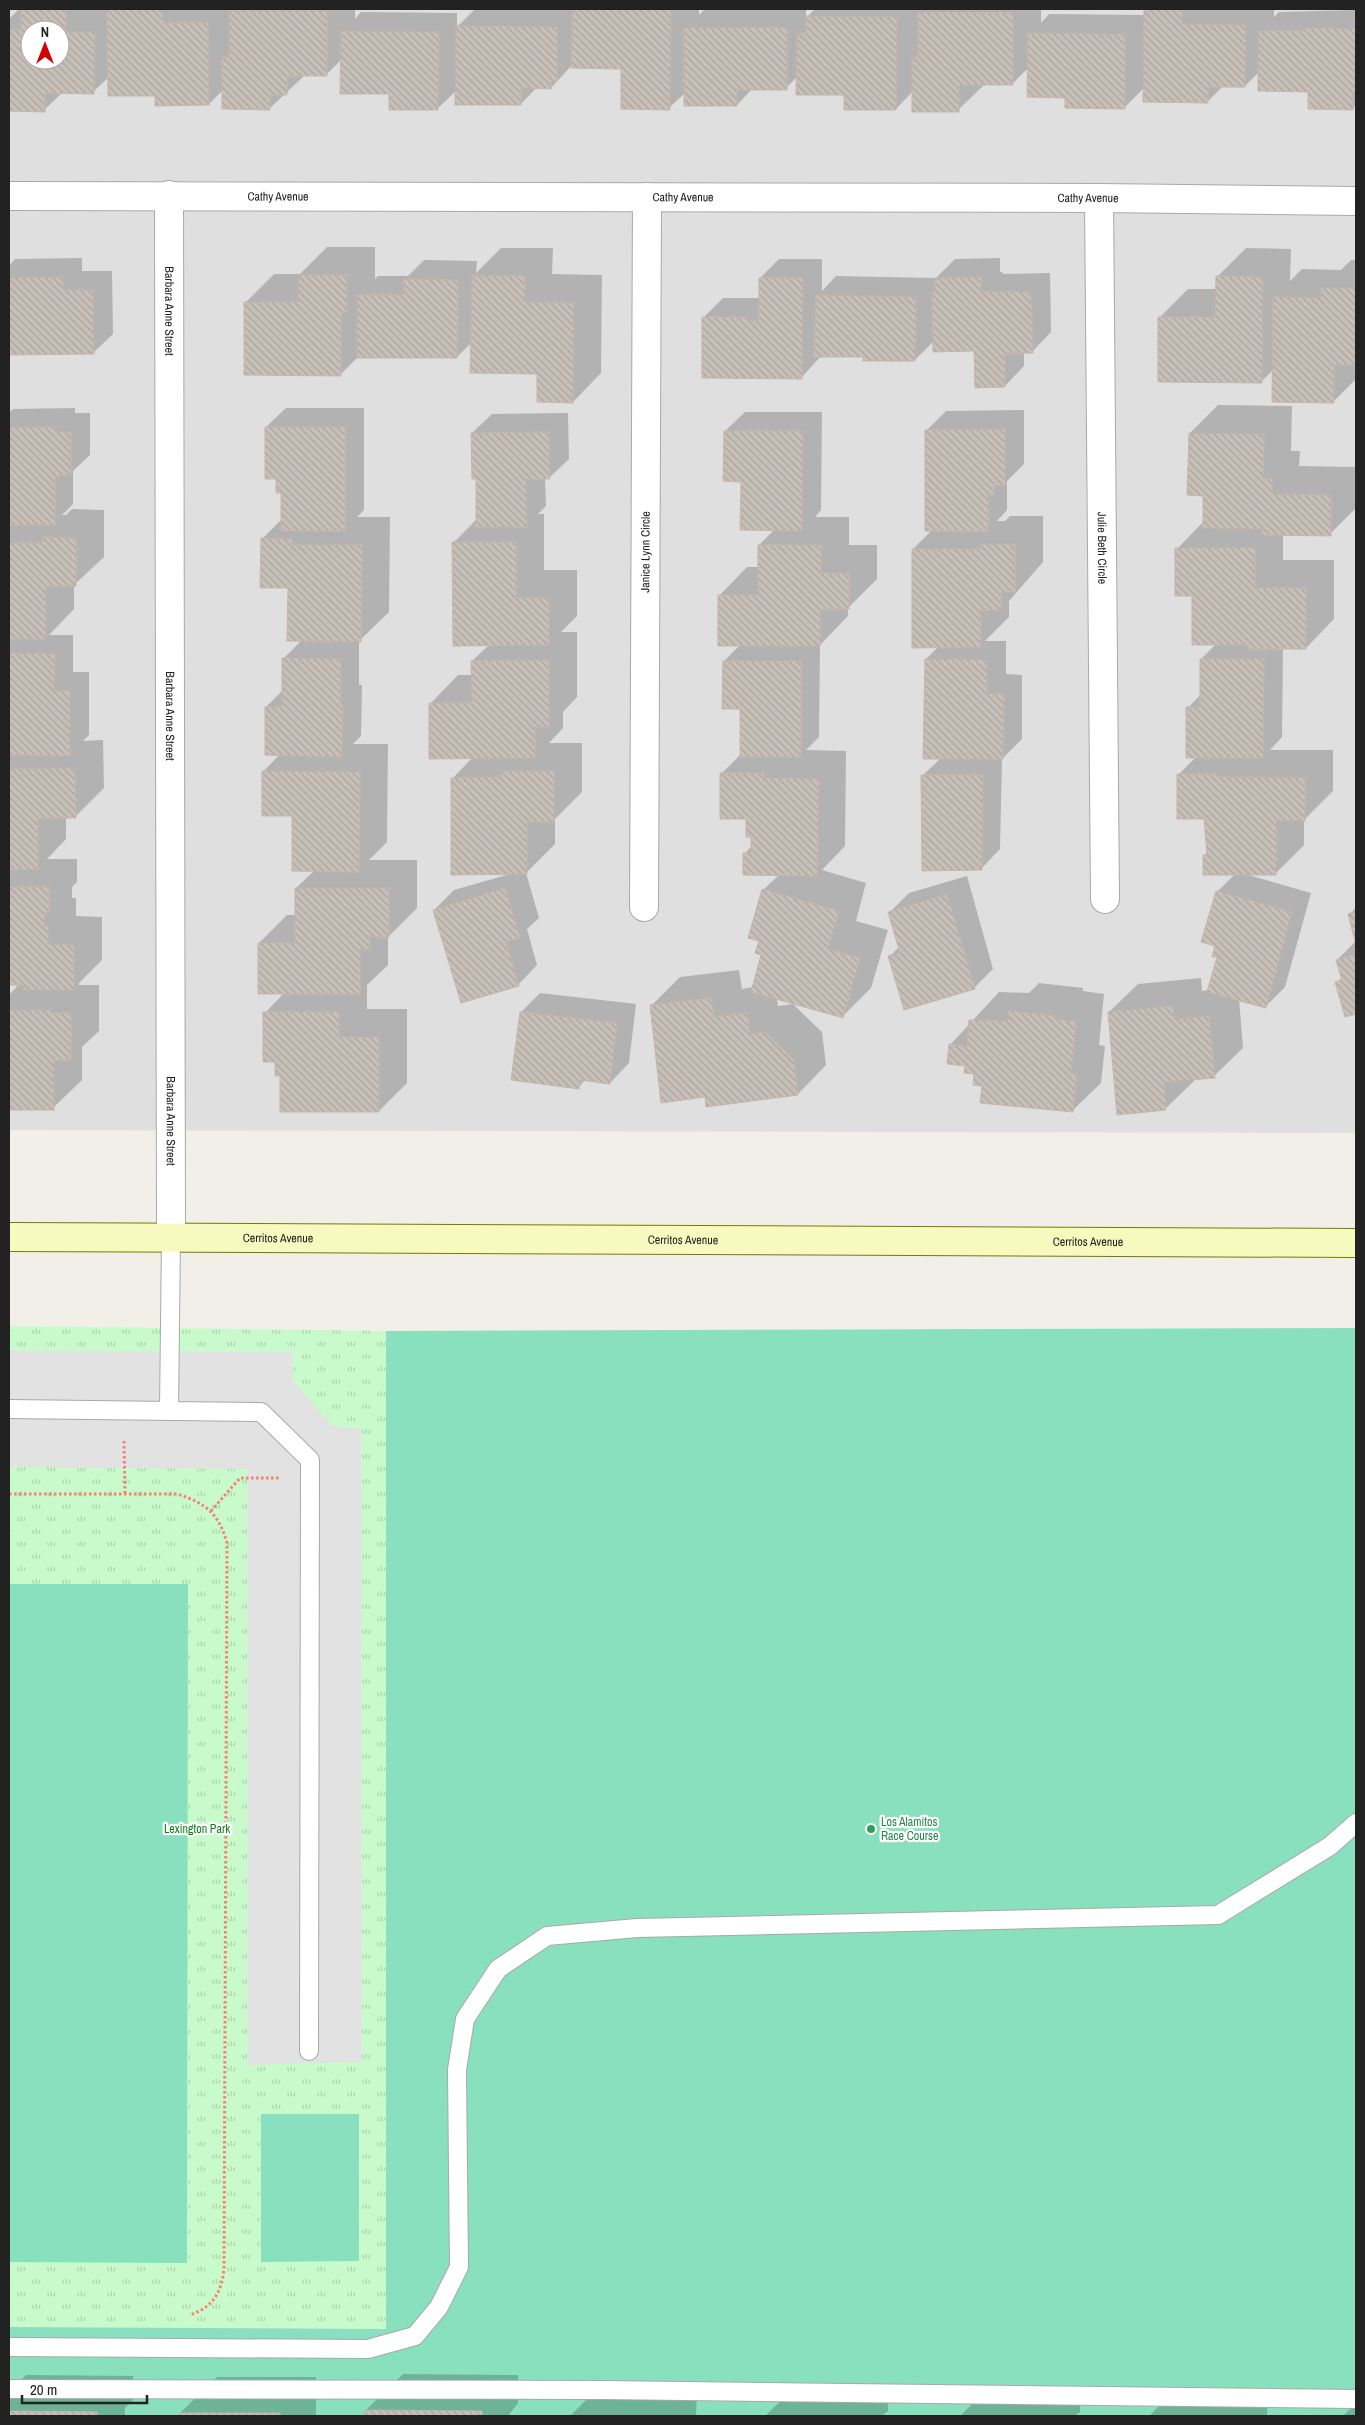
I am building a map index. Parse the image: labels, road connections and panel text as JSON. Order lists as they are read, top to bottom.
{
  "streets": {
    "main road": ["Cerritos Avenue"],
    "street": [
      "Cathy Avenue",
      "Barbara Anne Street",
      "Julie Beth Circle",
      "Janice Lynn Circle"
    ]
  },
  "crossings": [
    ["Cathy Avenue", "Barbara Anne Street"],
    ["Cathy Avenue", "Julie Beth Circle"],
    ["Cathy Avenue", "Janice Lynn Circle"],
    ["Barbara Anne Street", "Cerritos Avenue"]
  ],
  "parks": ["Lexington Park"],
  "places": ["Los Alamitos Race Course"],
  "scale_bar": "20 m",
  "north": "top"
}
